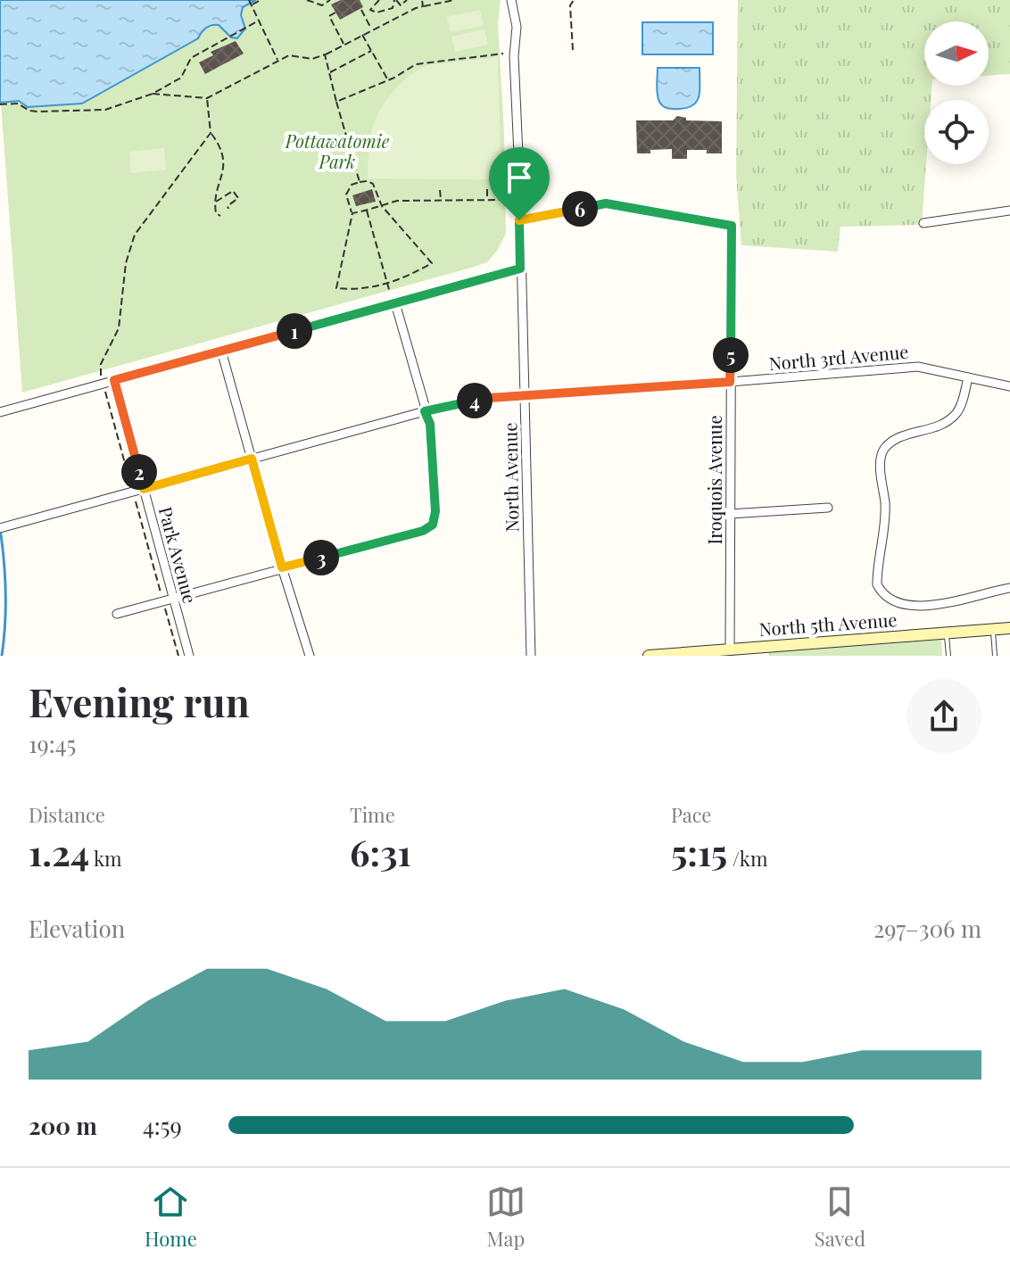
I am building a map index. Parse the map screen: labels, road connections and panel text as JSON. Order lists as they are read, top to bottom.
{
  "streets": {
    "main road": ["North 5th Avenue"],
    "street": [
      "North 3rd Avenue",
      "North Avenue",
      "Iroquois Avenue",
      "Park Avenue"
    ]
  },
  "crossings": [
    ["North 3rd Avenue", "North Avenue"],
    ["North 3rd Avenue", "Iroquois Avenue"],
    ["North 3rd Avenue", "Park Avenue"],
    ["North Avenue", "Iroquois Avenue"],
    ["Iroquois Avenue", "North 5th Avenue"]
  ],
  "parks": ["Pottawatomie Park"],
  "north": "right",
  "page": {
    "pins": [
      "6",
      "1",
      "5",
      "4",
      "2",
      "3"
    ],
    "heading": ["Evening run", "19:45"],
    "stats": [
      ["Distance", "1.24 km"],
      ["Time", "6:31"],
      ["Pace", "5:15 /km"]
    ],
    "chart": ["Elevation", "297–306 m"],
    "list": [
      {
        "name": "200 m",
        "note": "4:59"
      }
    ],
    "tabs": ["Home", "Map", "Saved"]
  }
}
